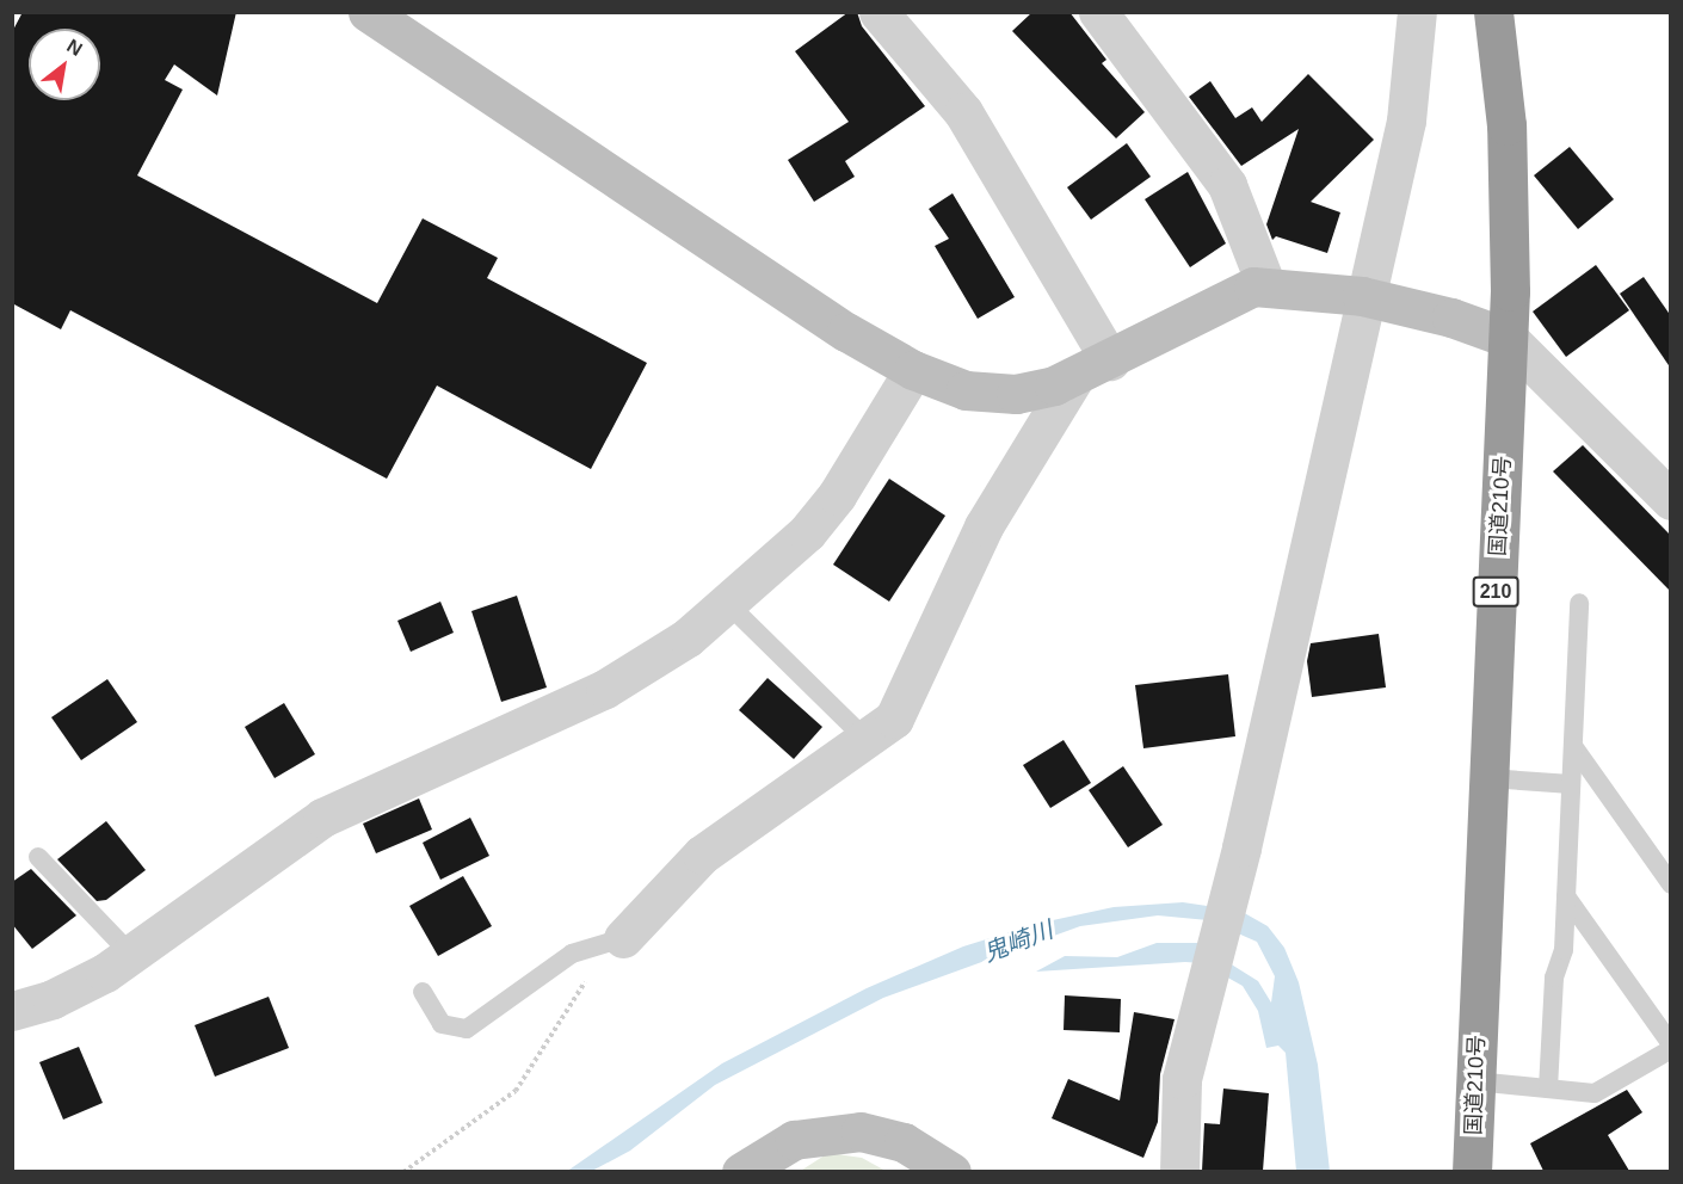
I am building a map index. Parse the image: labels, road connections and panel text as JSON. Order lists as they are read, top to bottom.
{
  "streets": {
    "highway": ["国道210号", "210"]
  },
  "water": ["鬼崎川"],
  "north": "top right"
}
